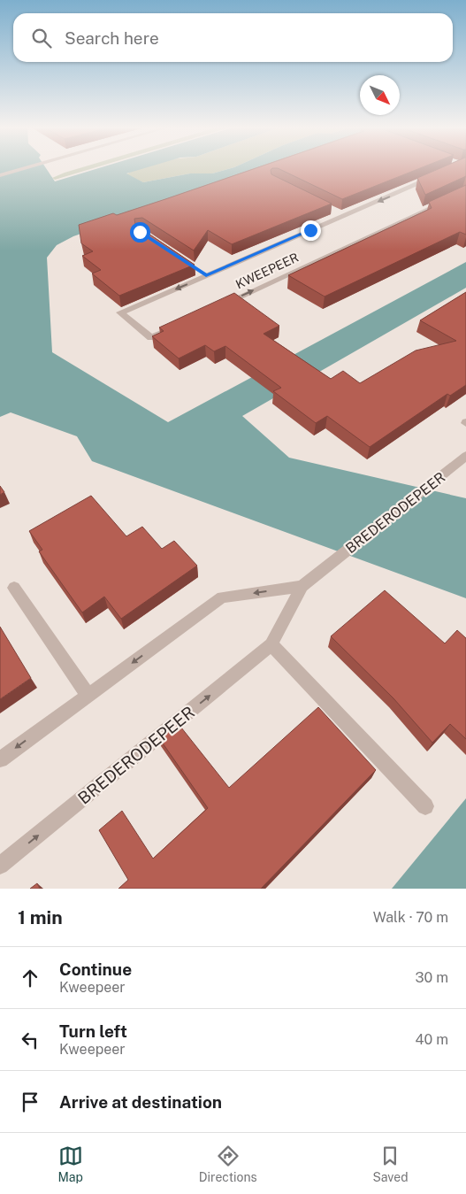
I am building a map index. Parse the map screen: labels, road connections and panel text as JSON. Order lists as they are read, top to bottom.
{
  "streets": {
    "street": ["KWEEPEER", "BREDERODEPEER"]
  },
  "north": "bottom right",
  "page": {
    "search": "Search here",
    "heading": ["1 min", "Walk · 70 m"],
    "list": [
      ["Continue", "Kweepeer", "30 m"],
      ["Turn left", "Kweepeer", "40 m"],
      "Arrive at destination"
    ],
    "nav": ["Map", "Directions", "Saved"]
  }
}
